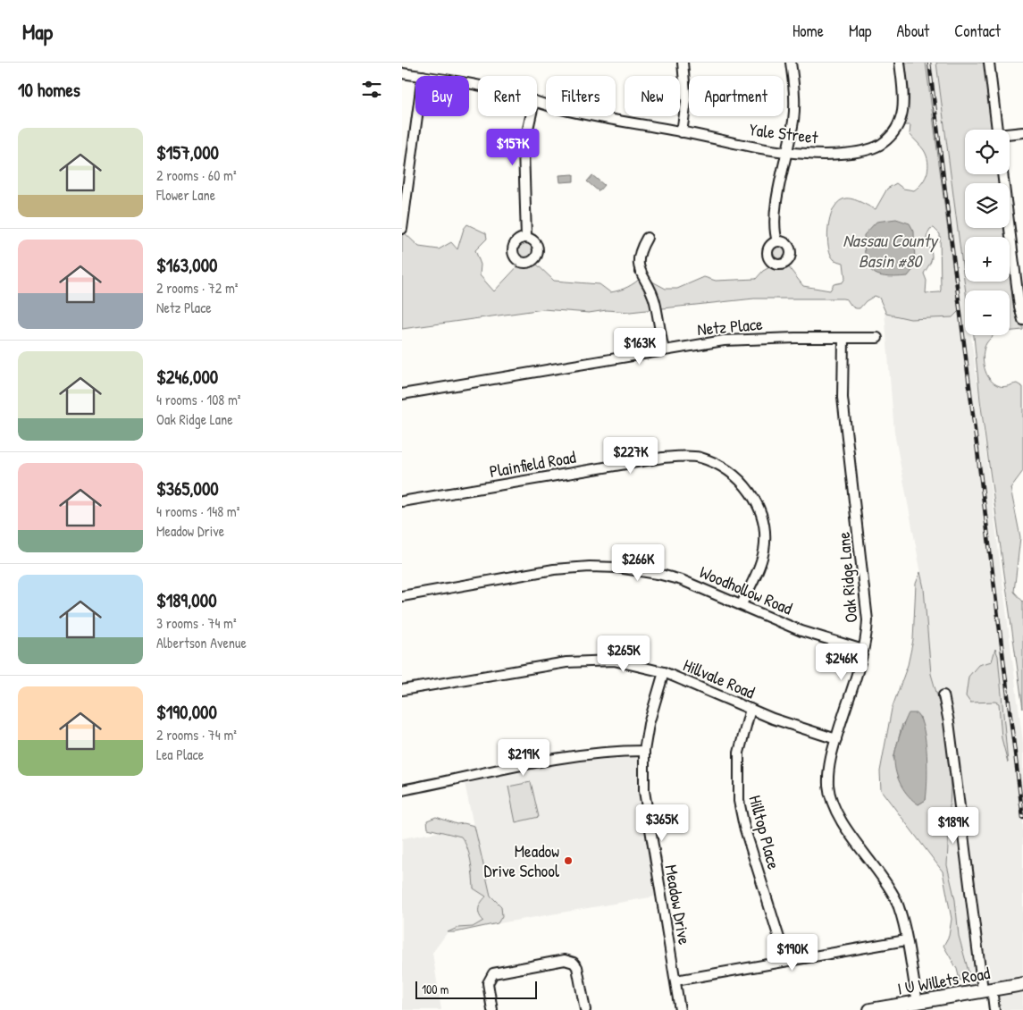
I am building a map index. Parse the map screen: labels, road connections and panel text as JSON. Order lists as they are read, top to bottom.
{
  "streets": {
    "main road": ["I U Willets Road"],
    "street": [
      "Yale Street",
      "Netz Place",
      "Plainfield Road",
      "Oak Ridge Lane",
      "Woodhollow Road",
      "Hillvale Road",
      "Hilltop Place",
      "Meadow Drive"
    ]
  },
  "crossings": [
    ["Netz Place", "Oak Ridge Lane"],
    ["Plainfield Road", "Woodhollow Road"],
    ["Oak Ridge Lane", "Woodhollow Road"],
    ["Oak Ridge Lane", "Hillvale Road"],
    ["Oak Ridge Lane", "I U Willets Road"],
    ["Hillvale Road", "Hilltop Place"],
    ["Hillvale Road", "Meadow Drive"]
  ],
  "water": ["Nassau County Basin #80"],
  "places": ["Meadow Drive School"],
  "scale_bar": "100 m",
  "page": {
    "header": "Map",
    "nav": [
      "Home",
      "Map",
      "About",
      "Contact"
    ],
    "heading": "10 homes",
    "chip": [
      "Buy",
      "Rent",
      "Filters",
      "New",
      "Apartment"
    ],
    "list": [
      {
        "name": "$157,000",
        "note": "2 rooms · 60 m² · Flower Lane"
      },
      {
        "name": "$163,000",
        "note": "2 rooms · 72 m² · Netz Place"
      },
      {
        "name": "$246,000",
        "note": "4 rooms · 108 m² · Oak Ridge Lane"
      },
      {
        "name": "$365,000",
        "note": "4 rooms · 148 m² · Meadow Drive"
      },
      {
        "name": "$189,000",
        "note": "3 rooms · 74 m² · Albertson Avenue"
      },
      {
        "name": "$190,000",
        "note": "2 rooms · 74 m² · Lea Place"
      }
    ],
    "price": [
      "$157K",
      "$163K",
      "$227K",
      "$266K",
      "$265K",
      "$246K",
      "$219K",
      "$365K",
      "$189K",
      "$190K"
    ],
    "map_buttons": ["+", "−"],
    "scale": "100 m"
  }
}
